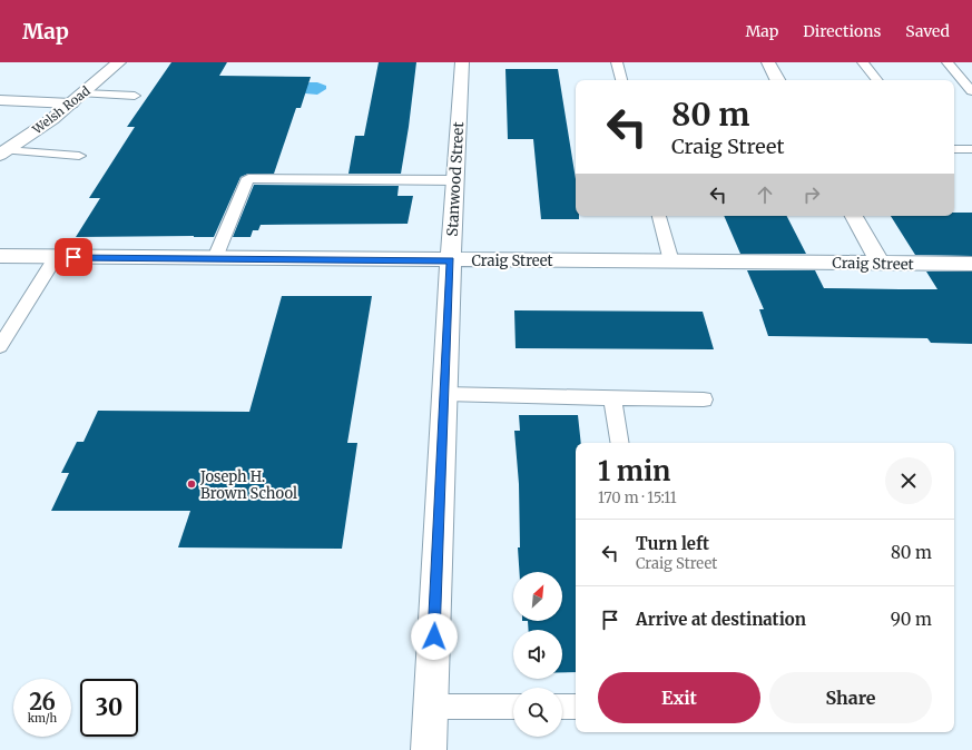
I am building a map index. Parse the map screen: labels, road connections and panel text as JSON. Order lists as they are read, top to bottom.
{
  "streets": {
    "street": ["Welsh Road", "Stanwood Street", "Craig Street"]
  },
  "crossings": [
    ["Stanwood Street", "Craig Street"]
  ],
  "places": ["Joseph H. Brown School"],
  "north": "top right",
  "page": {
    "header": "Map",
    "nav": ["Map", "Directions", "Saved"],
    "turn": ["80 m", "Craig Street"],
    "heading": ["1 min", "170 m · 15:11"],
    "list": [
      {
        "name": "Turn left",
        "note": "Craig Street",
        "value": "80 m"
      },
      {
        "name": "Arrive at destination",
        "value": "90 m"
      }
    ],
    "buttons": ["Exit", "Share"],
    "speed": "26 km/h",
    "limit": "30"
  }
}
